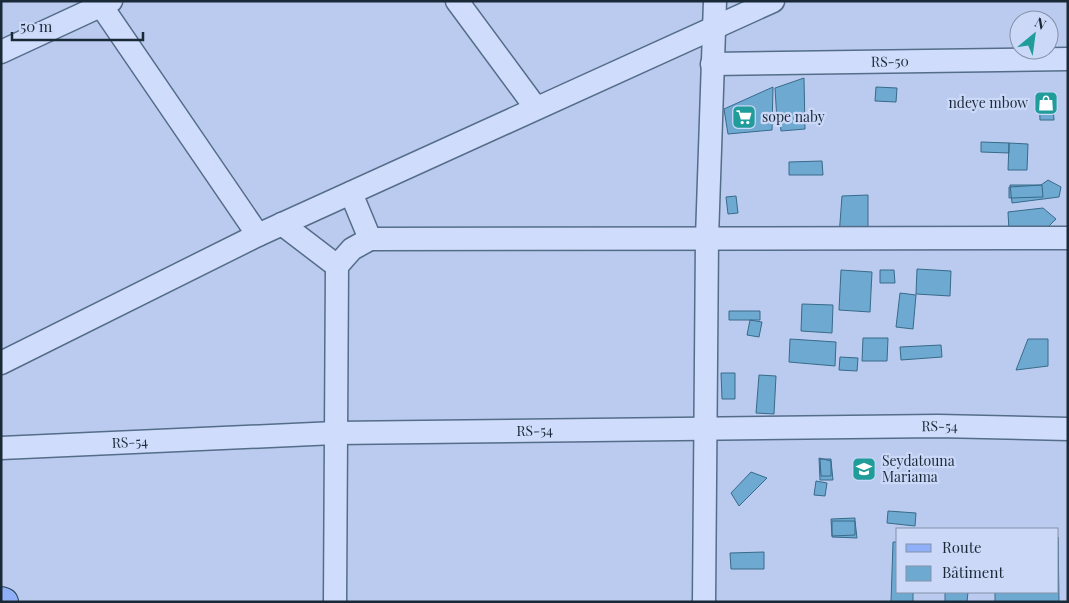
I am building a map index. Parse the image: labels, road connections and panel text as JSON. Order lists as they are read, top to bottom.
{
  "streets": {
    "street": ["RS-50", "RS-54"]
  },
  "places": {
    "shop": ["ndeye mbow"],
    "supermarket": ["sope naby"],
    "school or university": ["Seydatouna Mariama"]
  },
  "legend": ["Route", "Bâtiment"],
  "scale_bar": "50 m",
  "north": "top right"
}
